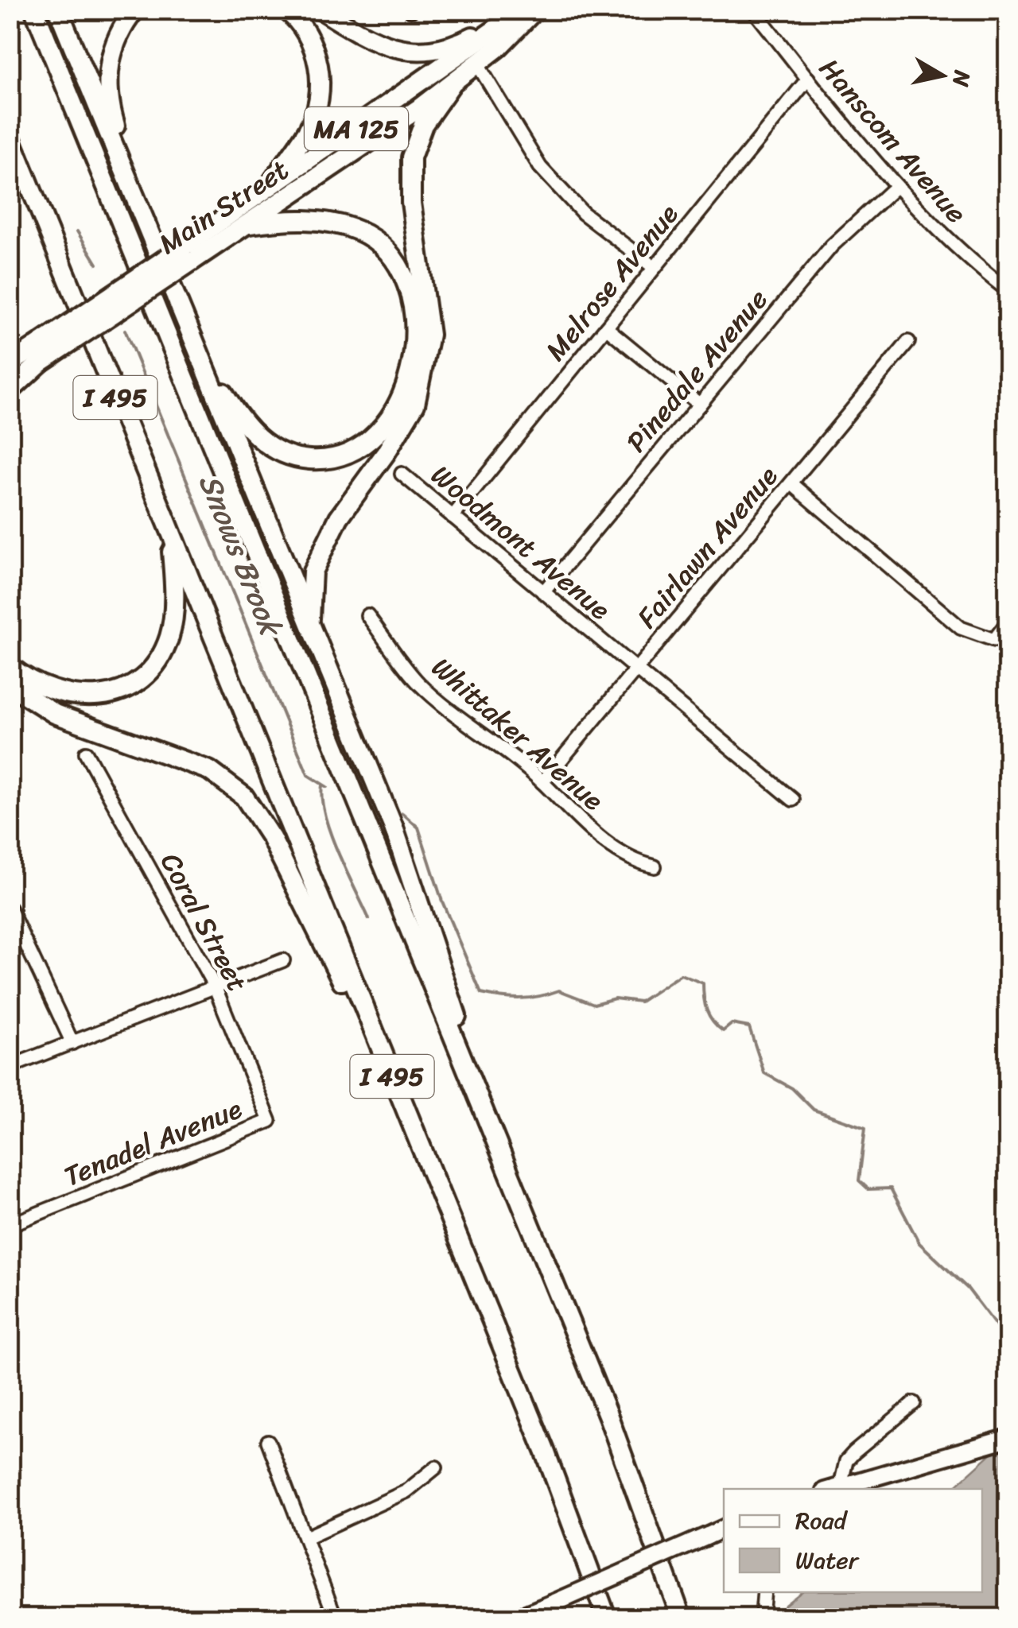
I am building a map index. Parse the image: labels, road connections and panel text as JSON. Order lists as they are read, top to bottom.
{
  "streets": {
    "highway": ["MA 125", "Main Street", "I 495"],
    "street": [
      "Hanscom Avenue",
      "Melrose Avenue",
      "Pinedale Avenue",
      "Woodmont Avenue",
      "Fairlawn Avenue",
      "Whittaker Avenue",
      "Coral Street",
      "Tenadel Avenue"
    ]
  },
  "crossings": [
    ["Hanscom Avenue", "Melrose Avenue"],
    ["Hanscom Avenue", "Pinedale Avenue"],
    ["Melrose Avenue", "Woodmont Avenue"],
    ["Pinedale Avenue", "Woodmont Avenue"],
    ["Woodmont Avenue", "Fairlawn Avenue"],
    ["Fairlawn Avenue", "Whittaker Avenue"],
    ["Coral Street", "Tenadel Avenue"]
  ],
  "water": ["Snows Brook"],
  "legend": ["Road", "Water"],
  "north": "right"
}
